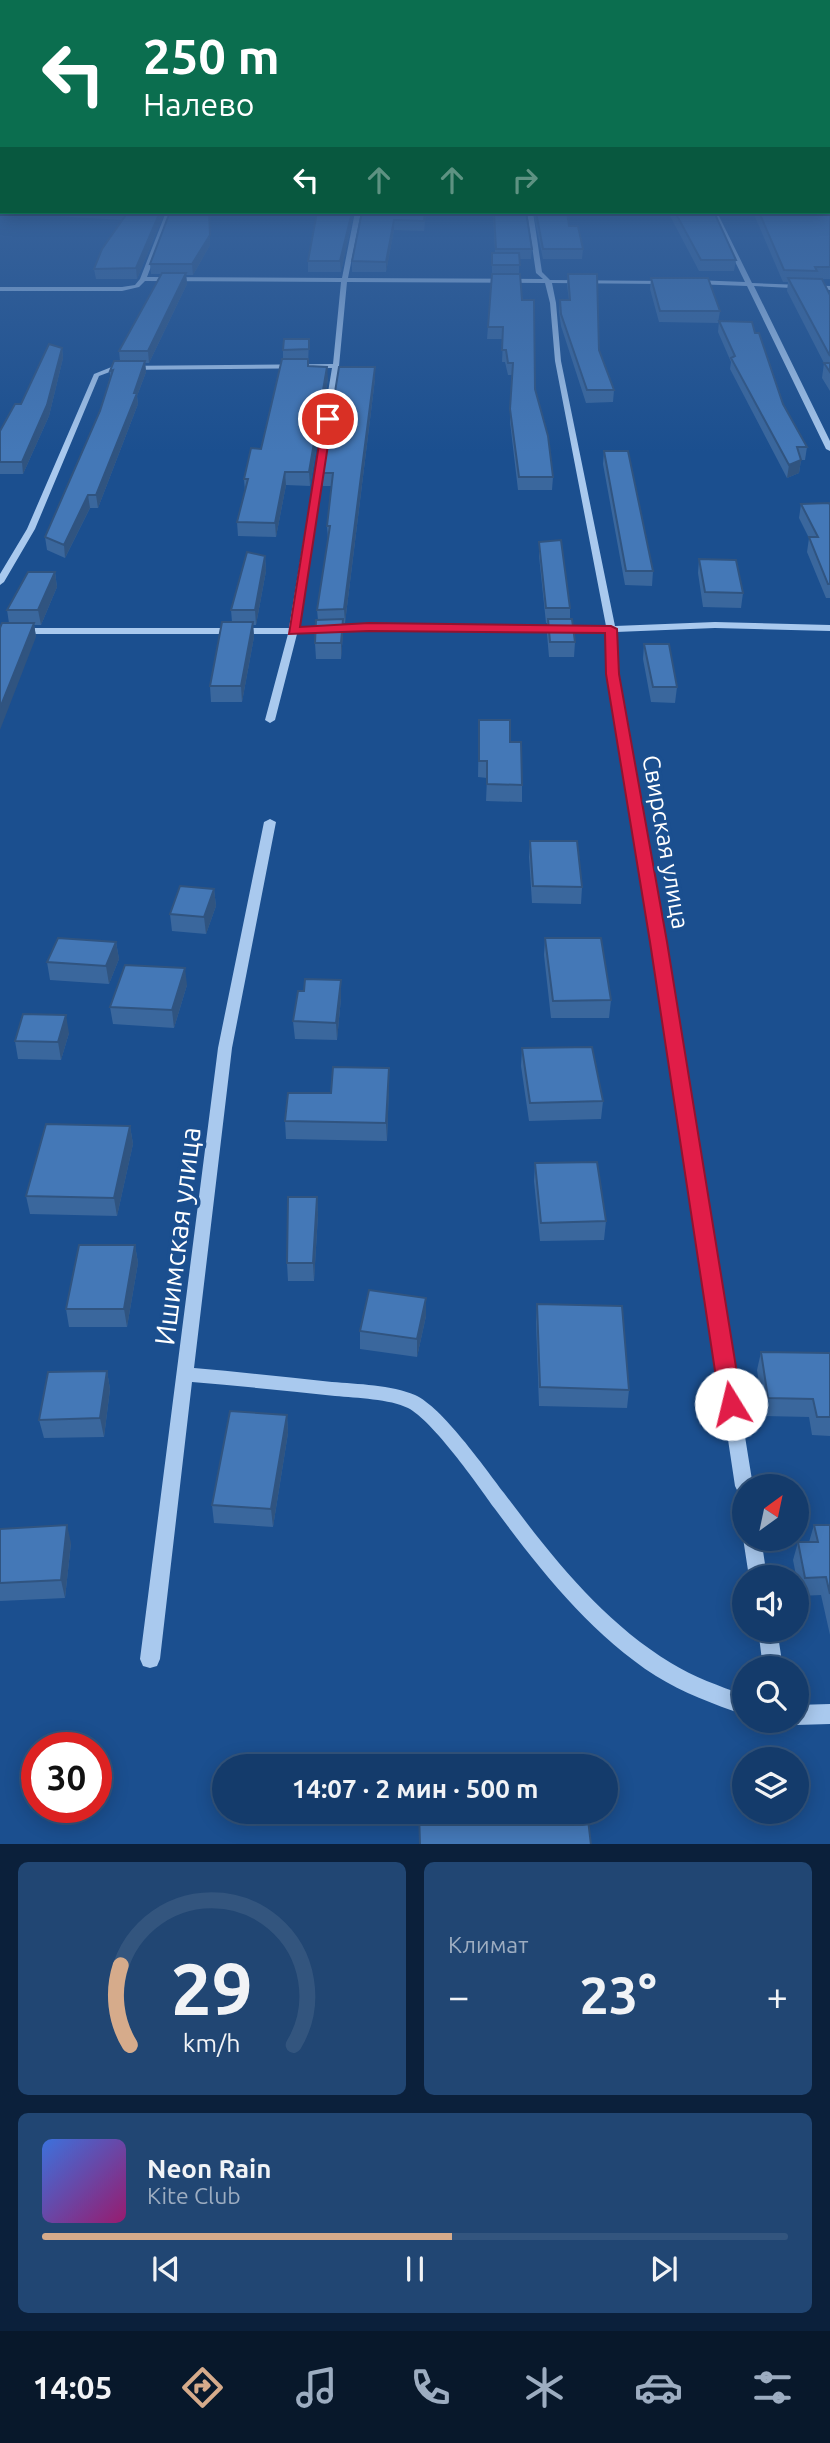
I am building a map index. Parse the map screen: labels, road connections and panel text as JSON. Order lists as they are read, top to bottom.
{
  "streets": {
    "street": ["Свирская улица", "Ишимская улица"]
  },
  "north": "top right",
  "page": {
    "turn": ["250 m", "Налево"],
    "limit": "30",
    "trip": "14:07 · 2 мин · 500 m",
    "tile": "Климат",
    "heat": ["−", "23°", "+"],
    "song": ["Neon Rain", "Kite Club"],
    "tabs": "14:05",
    "gauge": ["29", "km/h"]
  }
}
